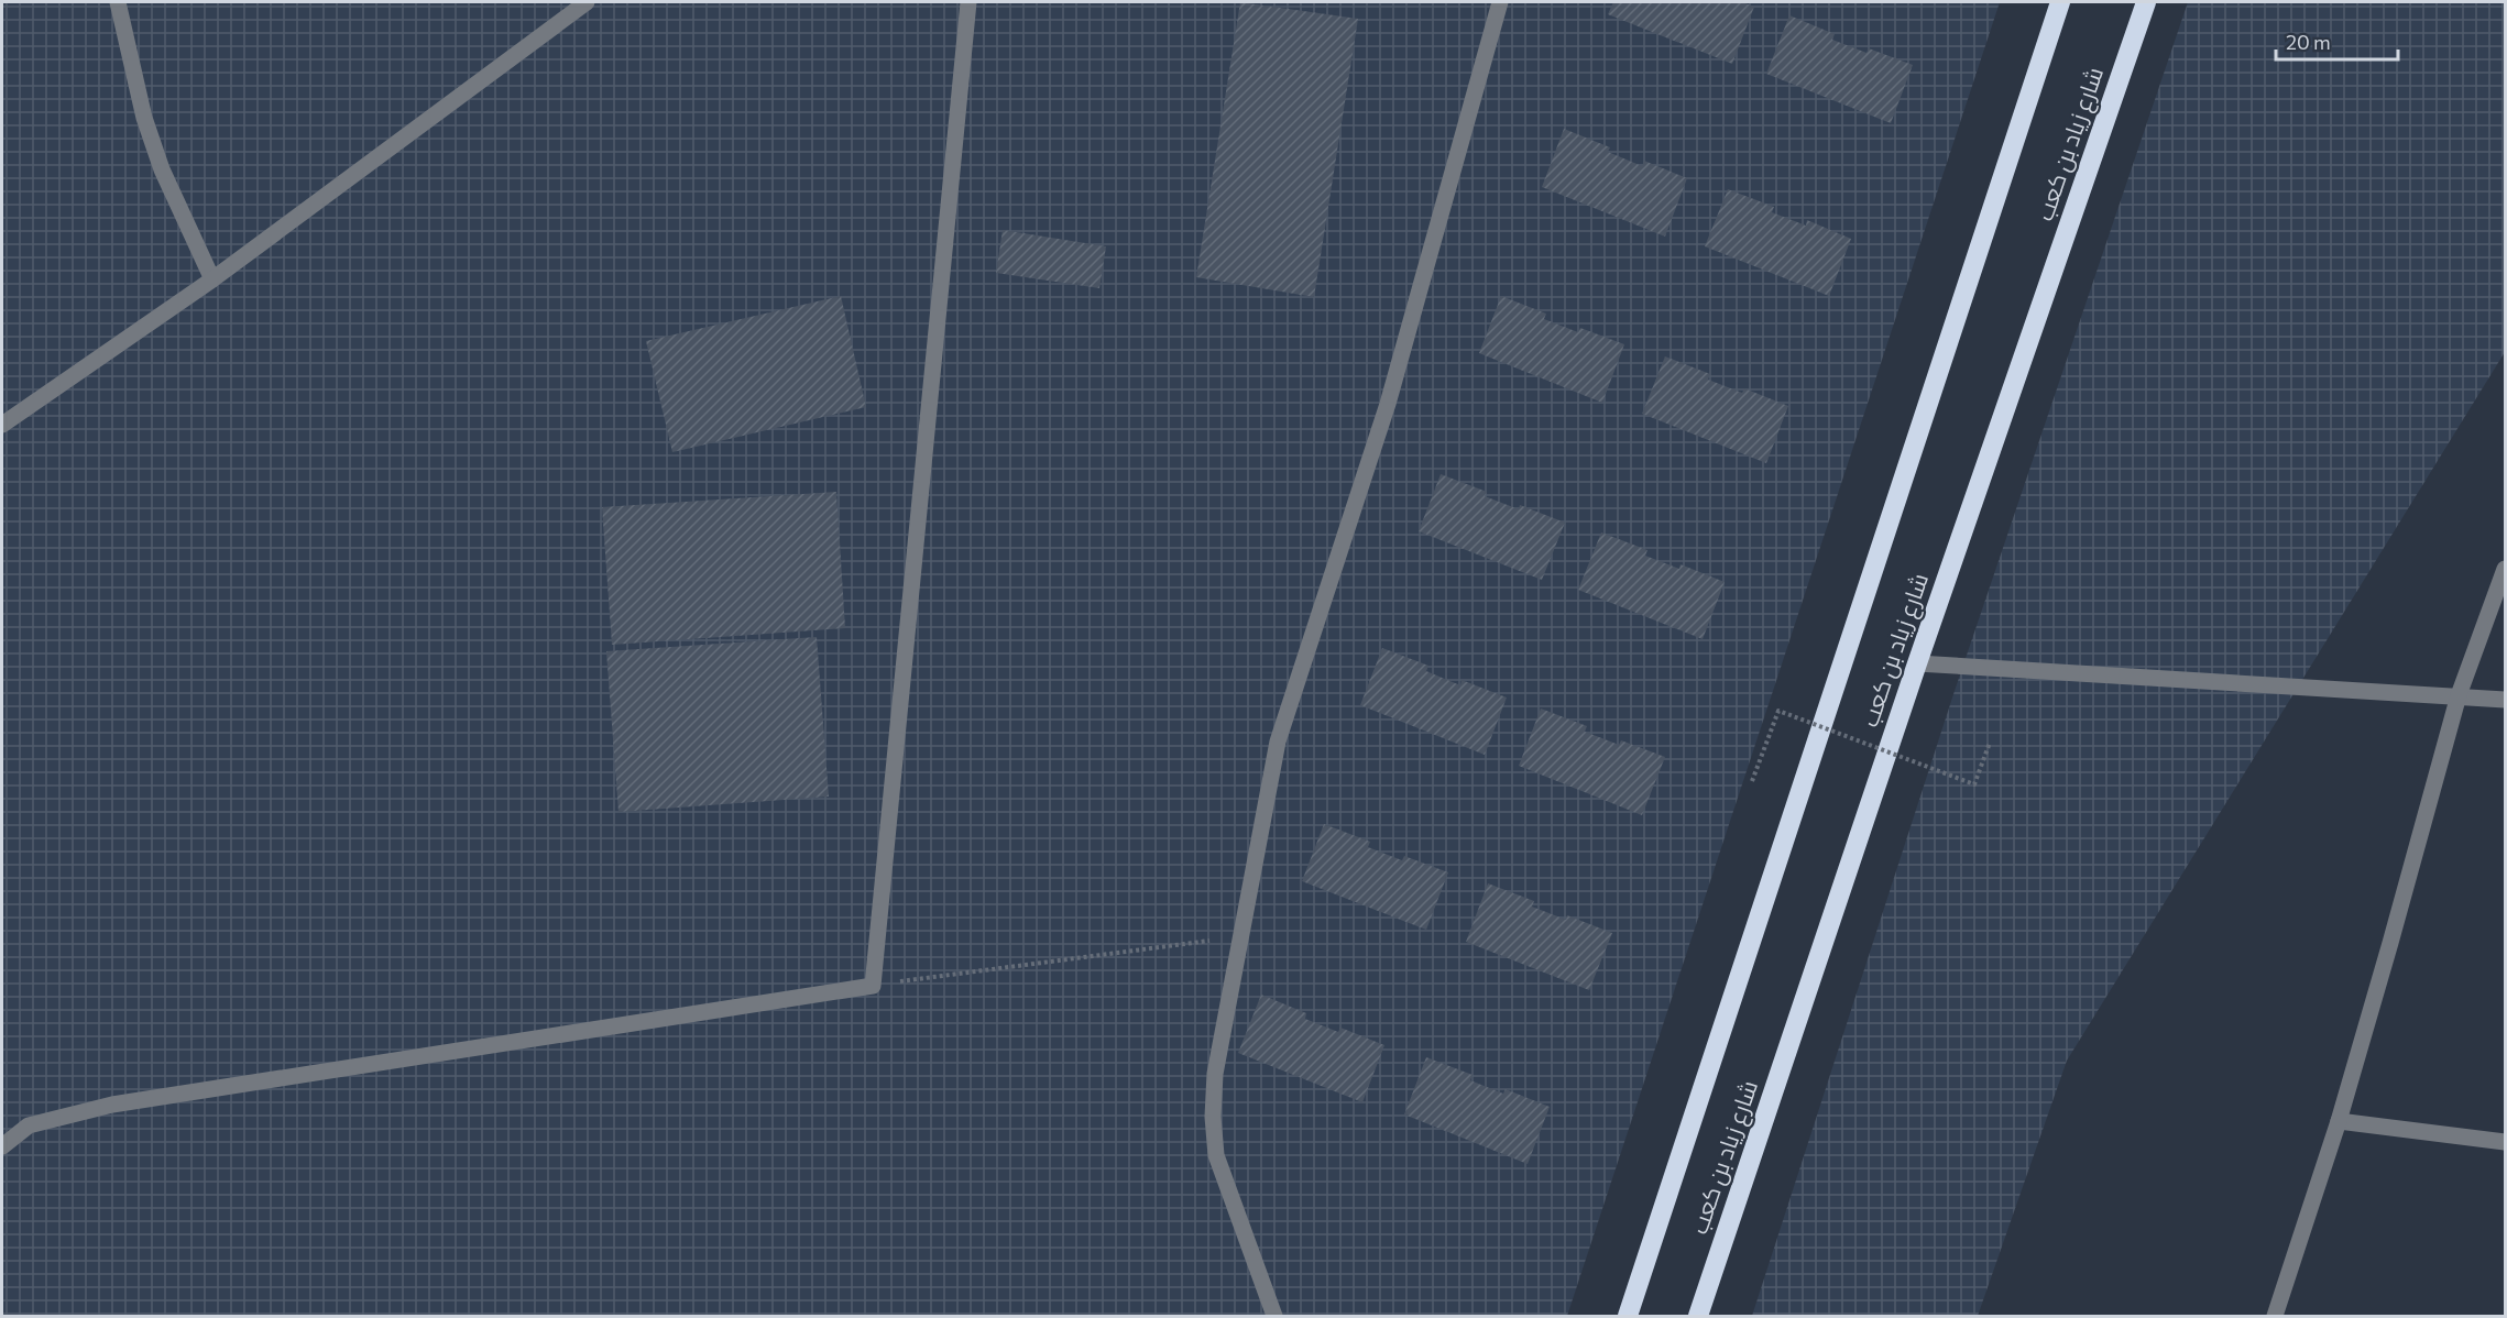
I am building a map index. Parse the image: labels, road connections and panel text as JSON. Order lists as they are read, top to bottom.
{
  "streets": {
    "highway": ["شارع زياد بن كعب"]
  },
  "scale_bar": "20 m"
}
